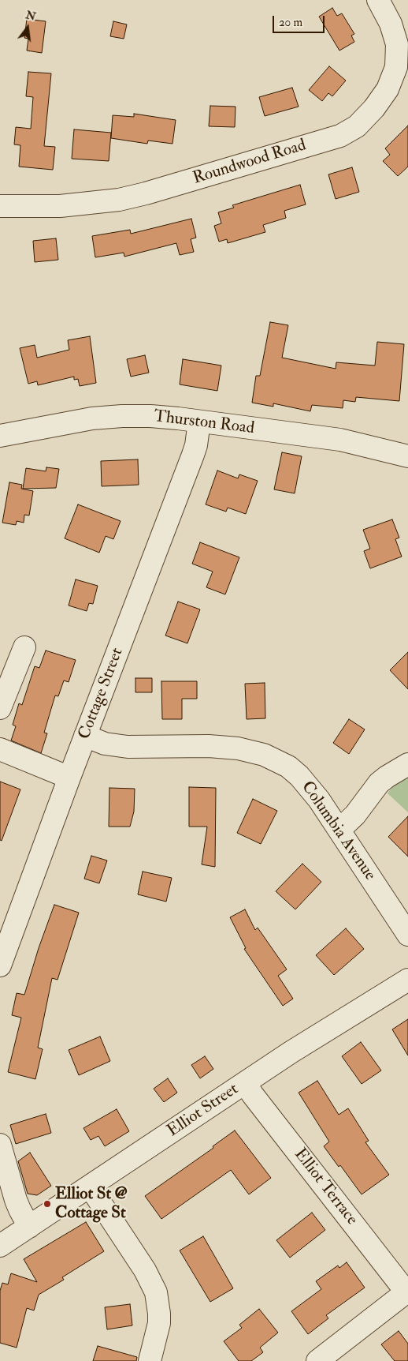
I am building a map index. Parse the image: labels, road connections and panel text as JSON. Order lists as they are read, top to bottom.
{
  "streets": {
    "street": [
      "Roundwood Road",
      "Thurston Road",
      "Cottage Street",
      "Columbia Avenue",
      "Elliot Street",
      "Elliot Terrace"
    ]
  },
  "crossings": [
    ["Thurston Road", "Cottage Street"],
    ["Cottage Street", "Columbia Avenue"],
    ["Elliot Street", "Elliot Terrace"]
  ],
  "places": ["Elliot St @ Cottage St"],
  "scale_bar": "20 m",
  "north": "top"
}
